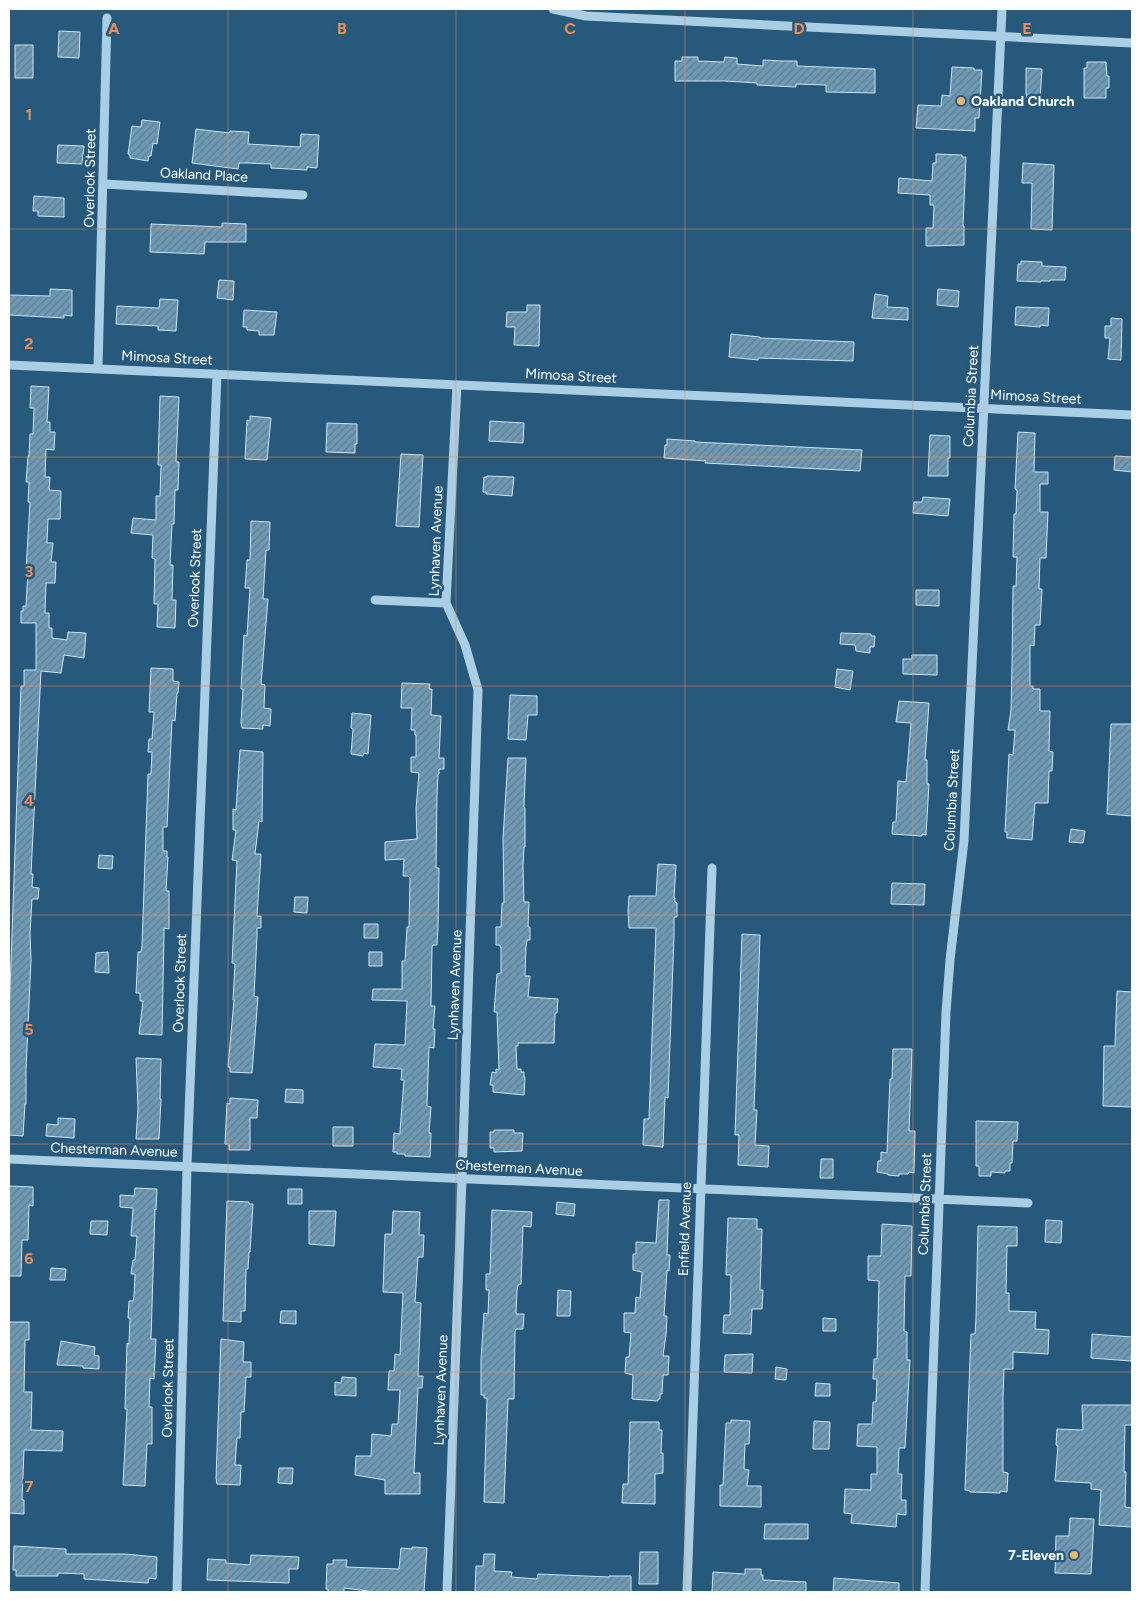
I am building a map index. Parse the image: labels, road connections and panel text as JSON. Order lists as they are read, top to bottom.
{
  "streets": {
    "street": [
      "Oakland Place",
      "Overlook Street",
      "Mimosa Street",
      "Columbia Street",
      "Lynhaven Avenue",
      "Chesterman Avenue",
      "Enfield Avenue"
    ]
  },
  "crossings": [
    ["Oakland Place", "Overlook Street"],
    ["Overlook Street", "Mimosa Street"],
    ["Overlook Street", "Chesterman Avenue"],
    ["Mimosa Street", "Columbia Street"],
    ["Mimosa Street", "Lynhaven Avenue"],
    ["Columbia Street", "Chesterman Avenue"],
    ["Lynhaven Avenue", "Chesterman Avenue"],
    ["Chesterman Avenue", "Enfield Avenue"]
  ],
  "places": ["Oakland Church", "7-Eleven"],
  "grid": {
    "columns": [
      "A",
      "B",
      "C",
      "D",
      "E"
    ],
    "rows": [
      "1",
      "2",
      "3",
      "4",
      "5",
      "6",
      "7"
    ]
  }
}
